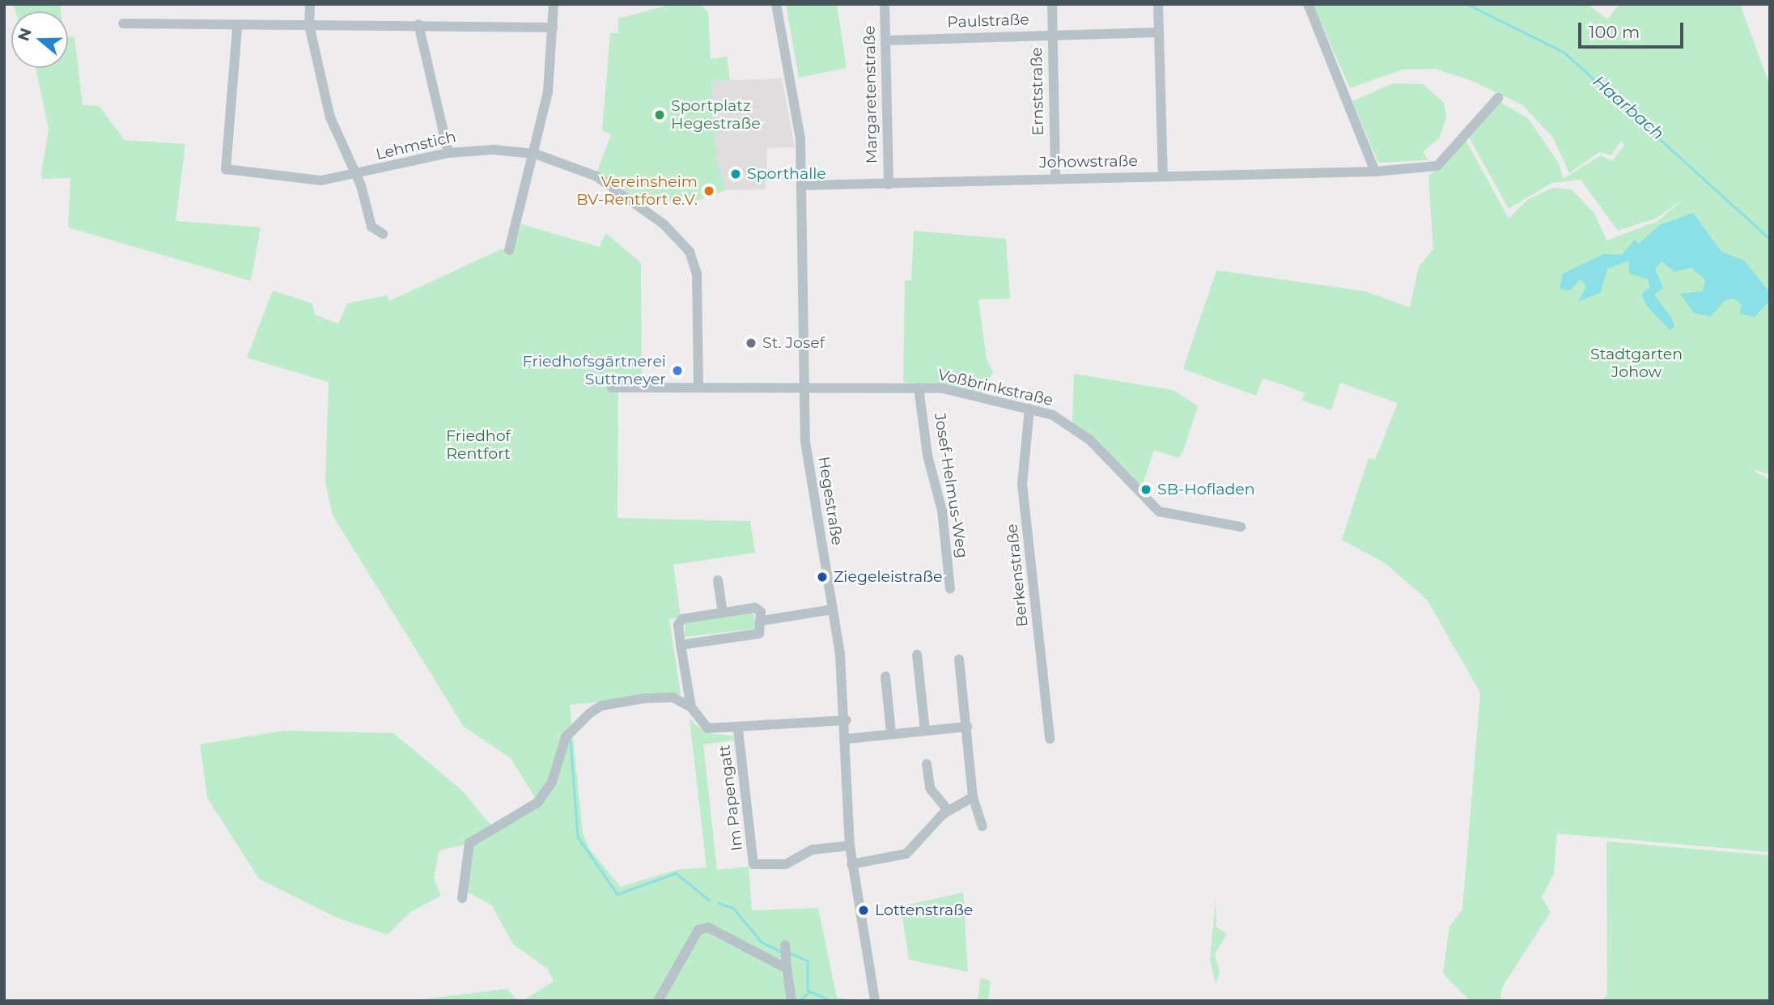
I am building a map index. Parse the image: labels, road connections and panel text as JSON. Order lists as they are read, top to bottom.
{
  "streets": {
    "street": [
      "Paulstraße",
      "Ernststraße",
      "Margaretenstraße",
      "Lehmstich",
      "Johowstraße",
      "Voßbrinkstraße",
      "Josef-Helmus-Weg",
      "Hegestraße",
      "Berkenstraße",
      "Im Papengatt"
    ]
  },
  "crossings": [
    ["Paulstraße", "Ernststraße"],
    ["Paulstraße", "Margaretenstraße"],
    ["Ernststraße", "Johowstraße"],
    ["Margaretenstraße", "Johowstraße"],
    ["Johowstraße", "Hegestraße"],
    ["Voßbrinkstraße", "Josef-Helmus-Weg"],
    ["Voßbrinkstraße", "Hegestraße"],
    ["Voßbrinkstraße", "Berkenstraße"],
    ["Hegestraße", "Im Papengatt"]
  ],
  "water": ["Haarbach"],
  "parks": ["Stadtgarten Johow", "Friedhof Rentfort"],
  "places": [
    "Sportplatz Hegestraße",
    "Sporthalle",
    "Vereinsheim BV-Rentfort e.V.",
    "St. Josef",
    "Friedhofsgärtnerei Suttmeyer",
    "SB-Hofladen",
    "Ziegeleistraße",
    "Lottenstraße"
  ],
  "scale_bar": "100 m",
  "north": "left"
}
